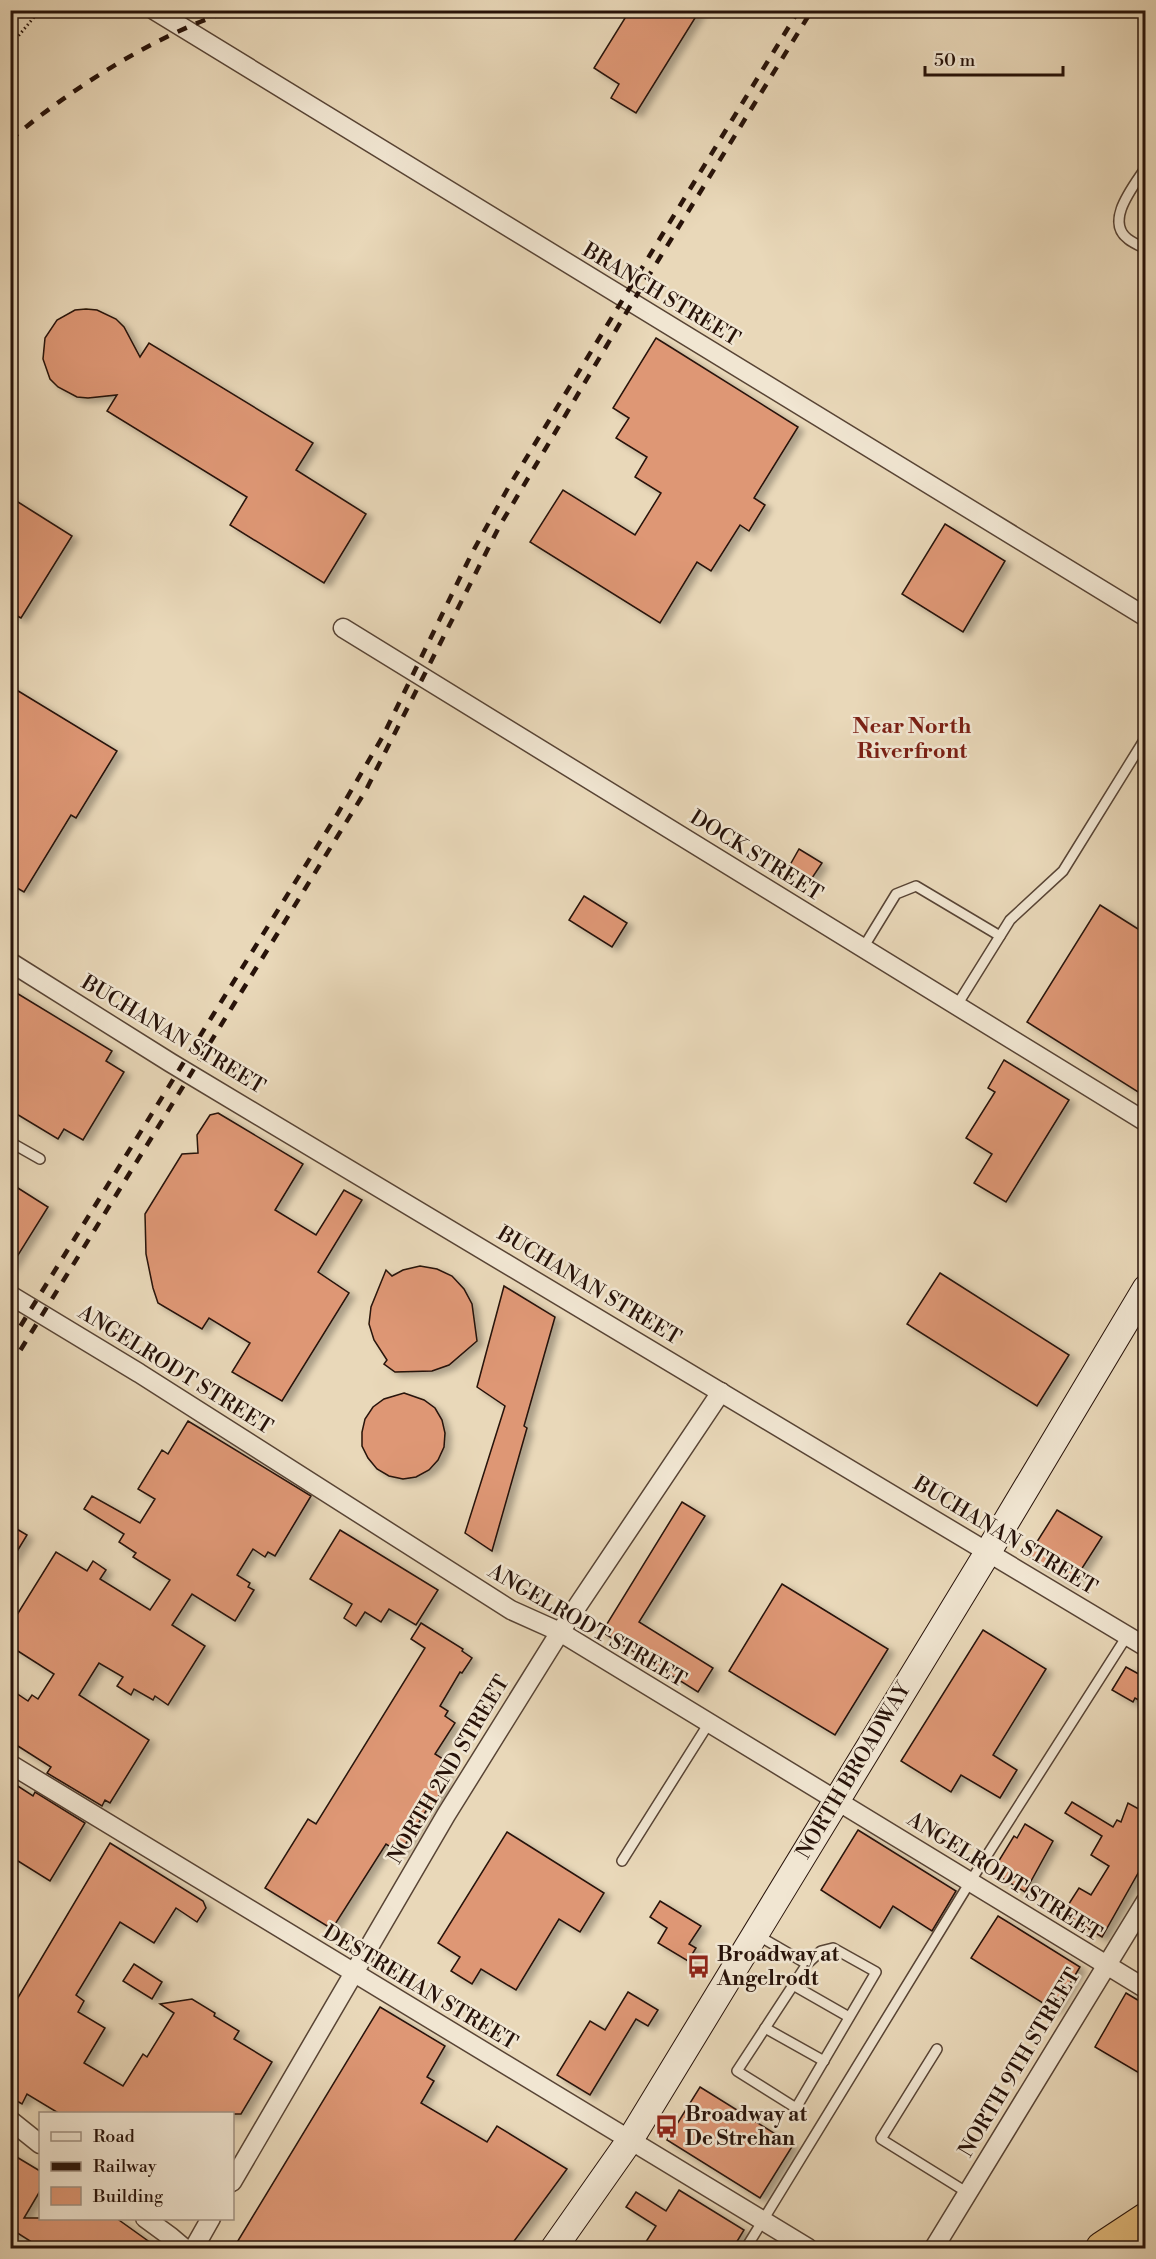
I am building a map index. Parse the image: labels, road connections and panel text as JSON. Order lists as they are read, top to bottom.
{
  "streets": {
    "main road": ["NORTH BROADWAY"],
    "street": [
      "BRANCH STREET",
      "DOCK STREET",
      "BUCHANAN STREET",
      "ANGELRODT STREET",
      "NORTH 2ND STREET",
      "DESTREHAN STREET",
      "NORTH 9TH STREET"
    ]
  },
  "crossings": [
    ["BUCHANAN STREET", "NORTH 2ND STREET"],
    ["BUCHANAN STREET", "NORTH BROADWAY"],
    ["ANGELRODT STREET", "NORTH 2ND STREET"],
    ["ANGELRODT STREET", "NORTH BROADWAY"],
    ["ANGELRODT STREET", "NORTH 9TH STREET"],
    ["NORTH 2ND STREET", "DESTREHAN STREET"],
    ["NORTH BROADWAY", "DESTREHAN STREET"]
  ],
  "districts": ["Near North Riverfront"],
  "places": {
    "bus stop": ["Broadway at Angelrodt", "Broadway at De Strehan"]
  },
  "legend": ["Road", "Railway", "Building"],
  "scale_bar": "50 m"
}
